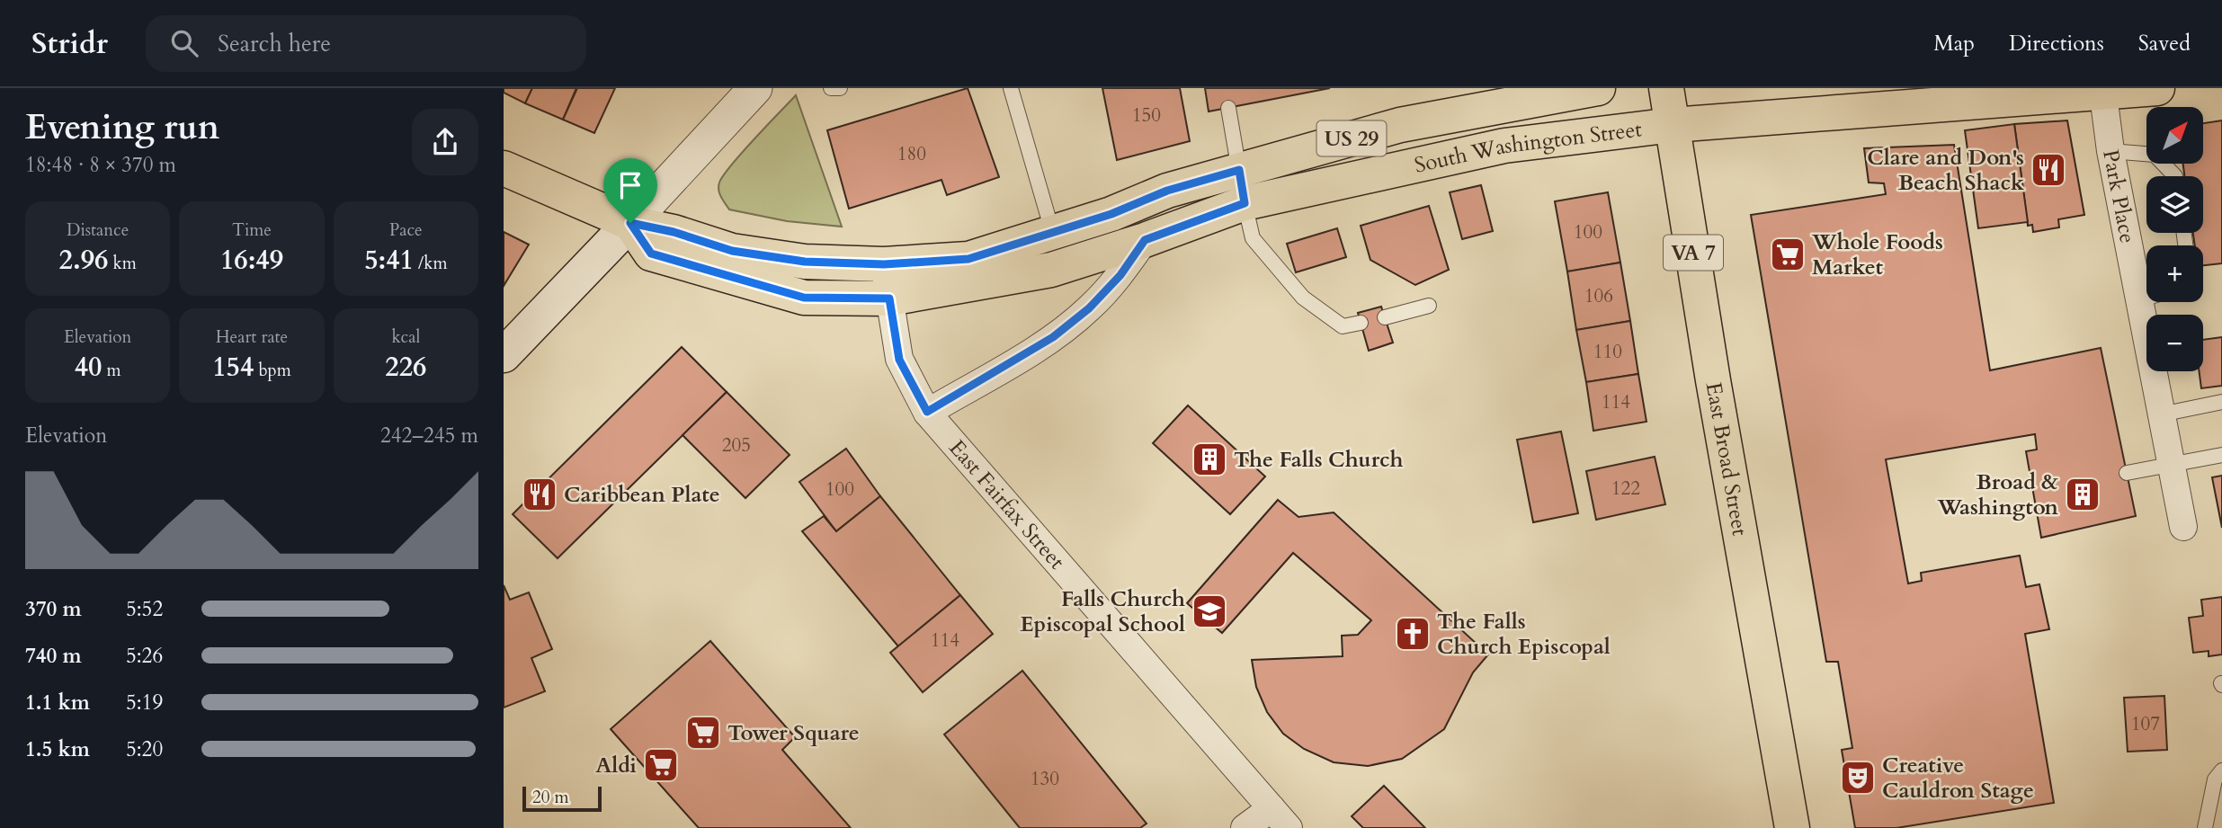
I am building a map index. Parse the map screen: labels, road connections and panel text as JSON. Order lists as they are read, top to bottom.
{
  "streets": {
    "main road": [
      "US 29",
      "South Washington Street",
      "VA 7",
      "East Broad Street"
    ],
    "street": ["Park Place", "East Fairfax Street"]
  },
  "crossings": [
    ["US 29", "South Washington Street"],
    ["US 29", "Park Place"],
    ["US 29", "East Broad Street"],
    ["South Washington Street", "East Broad Street"],
    ["South Washington Street", "East Fairfax Street"]
  ],
  "places": {
    "restaurant": ["Clare and Don's Beach Shack", "Caribbean Plate"],
    "supermarket": ["Whole Foods Market", "Tower Square", "Aldi"],
    "building": ["The Falls Church", "Broad & Washington"],
    "school or university": ["Falls Church Episcopal School"],
    "church": ["The Falls Church Episcopal"],
    "theatre": ["Creative Cauldron Stage"]
  },
  "house_numbers": [
    "150",
    "180",
    "100",
    "106",
    "110",
    "114",
    "205",
    "122",
    "100",
    "114",
    "107",
    "130"
  ],
  "scale_bar": "20 m",
  "north": "top right",
  "page": {
    "header": "Stridr",
    "search": "Search here",
    "nav": ["Map", "Directions", "Saved"],
    "heading": ["Evening run", "18:48 · 8 × 370 m"],
    "map_buttons": ["+", "−"],
    "stats": [
      ["Distance", "2.96 km"],
      ["Time", "16:49"],
      ["Pace", "5:41 /km"],
      ["Elevation", "40 m"],
      ["Heart rate", "154 bpm"],
      ["kcal", "226"]
    ],
    "chart": ["Elevation", "242–245 m"],
    "list": [
      {
        "name": "370 m",
        "note": "5:52"
      },
      {
        "name": "740 m",
        "note": "5:26"
      },
      {
        "name": "1.1 km",
        "note": "5:19"
      },
      {
        "name": "1.5 km",
        "note": "5:20"
      }
    ],
    "scale": "20 m"
  }
}
